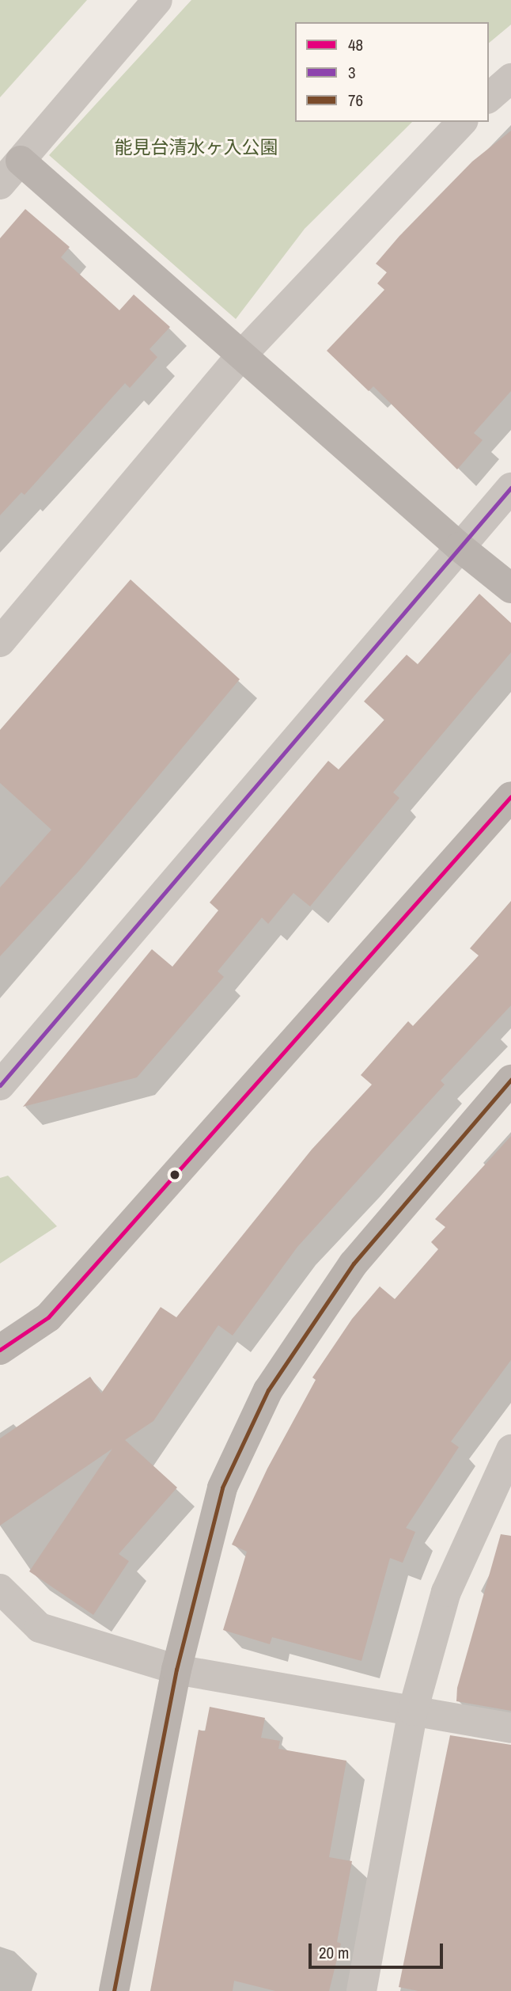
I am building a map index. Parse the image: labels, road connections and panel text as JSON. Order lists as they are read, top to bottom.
{
  "parks": ["能見台清水ヶ入公園"],
  "lines": ["transit line 3", "transit line 48", "transit line 76"],
  "legend": ["48", "3", "76"],
  "scale_bar": "20 m"
}
